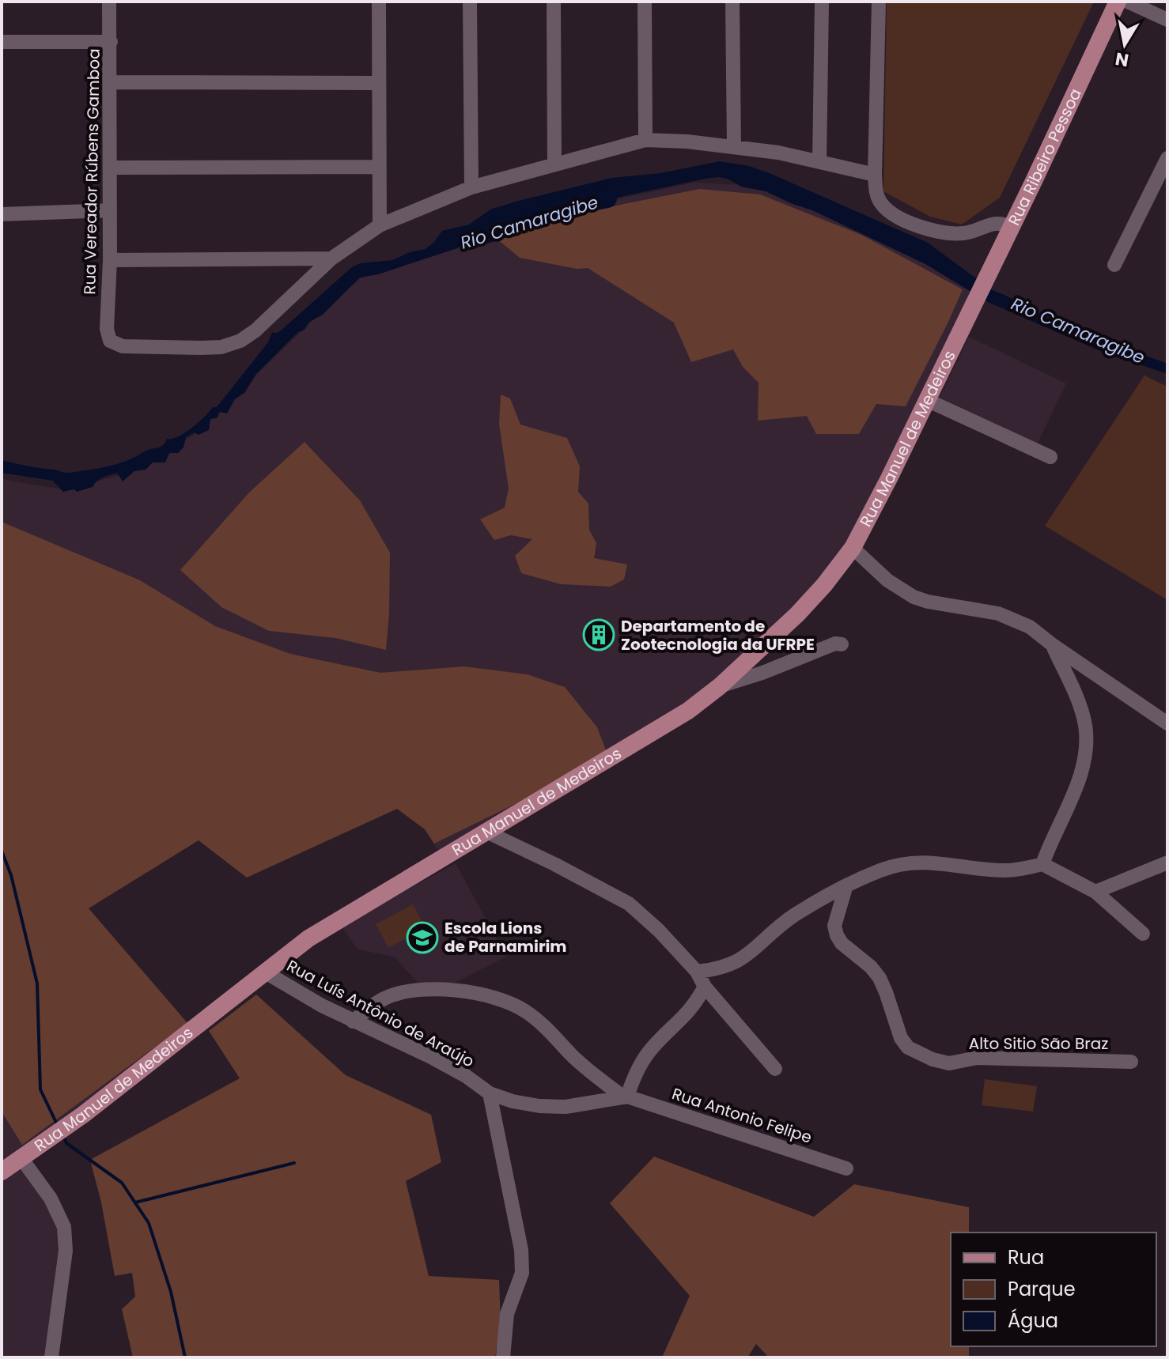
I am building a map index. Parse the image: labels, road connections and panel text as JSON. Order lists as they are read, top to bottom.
{
  "streets": {
    "main road": ["Rua Ribeiro Pessoa", "Rua Manuel de Medeiros"],
    "street": [
      "Rua Vereador Rúbens Gamboa",
      "Rua Luís Antônio de Araújo",
      "Alto Sitio São Braz",
      "Rua Antonio Felipe"
    ]
  },
  "crossings": [
    ["Rua Ribeiro Pessoa", "Rua Manuel de Medeiros"],
    ["Rua Manuel de Medeiros", "Rua Luís Antônio de Araújo"],
    ["Rua Luís Antônio de Araújo", "Rua Antonio Felipe"]
  ],
  "water": ["Rio Camaragibe"],
  "places": {
    "building": ["Departamento de Zootecnologia da UFRPE"],
    "school or university": ["Escola Lions de Parnamirim"]
  },
  "legend": ["Rua", "Parque", "Água"],
  "north": "bottom"
}
